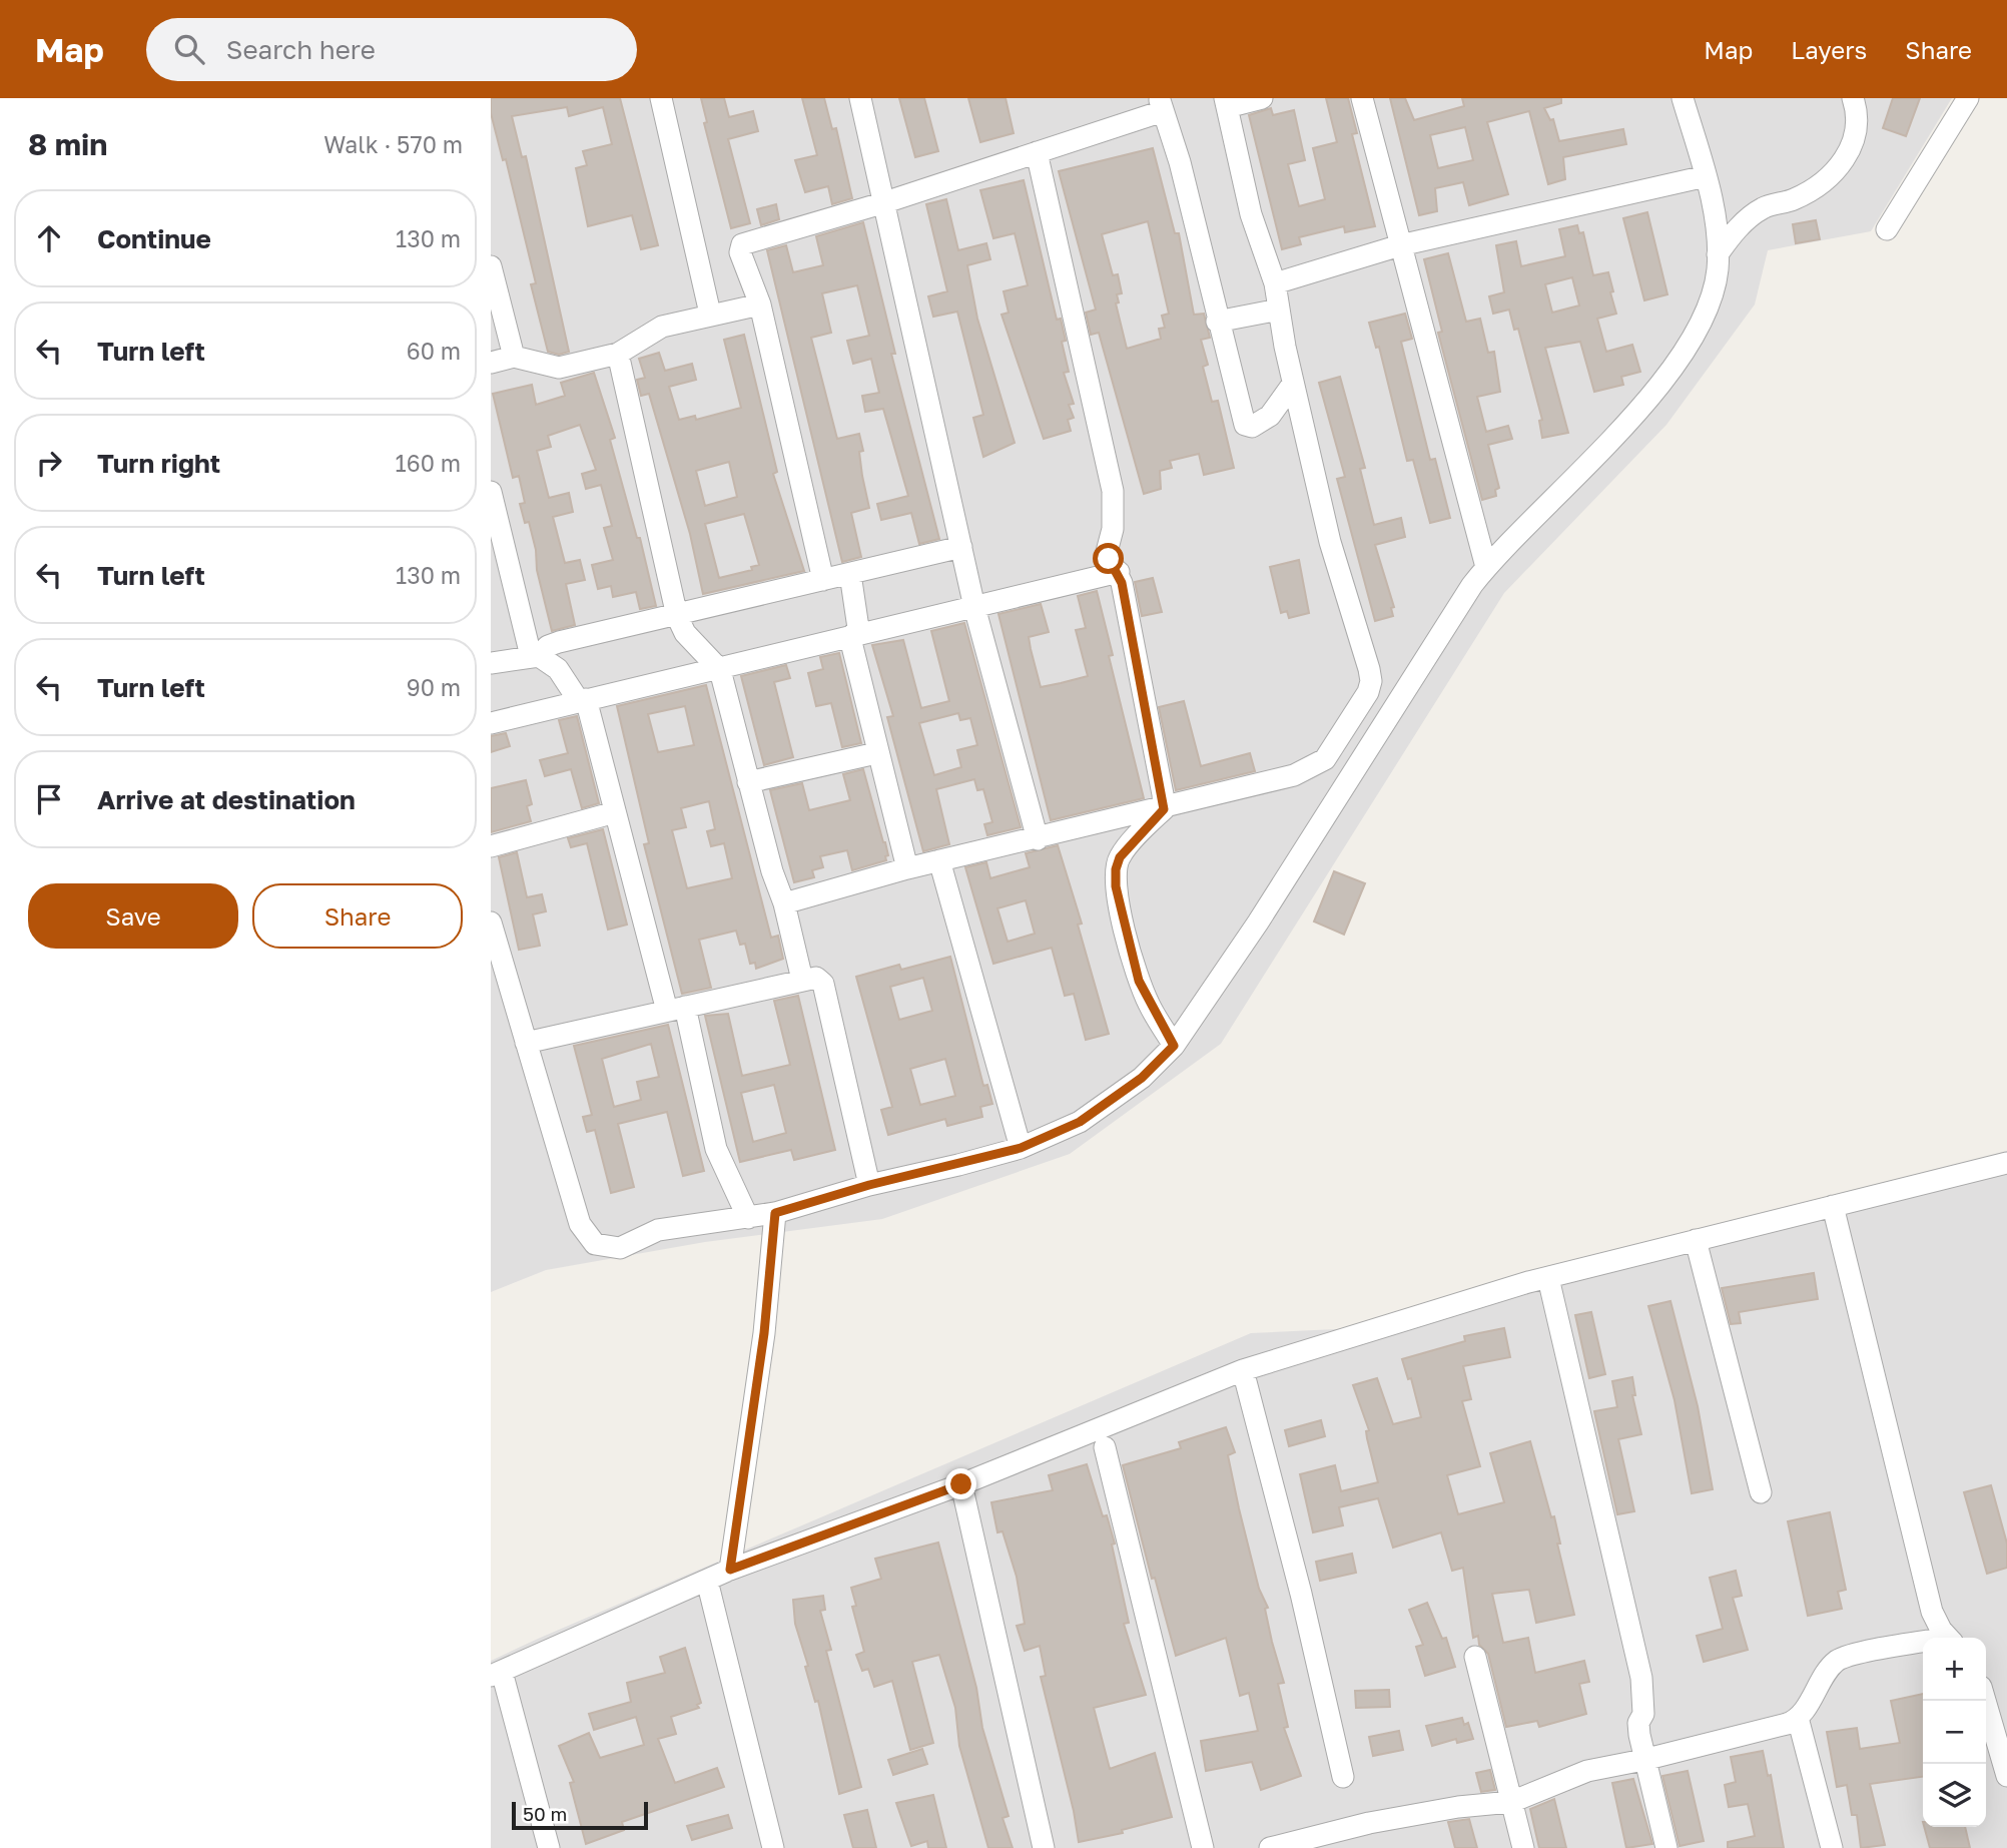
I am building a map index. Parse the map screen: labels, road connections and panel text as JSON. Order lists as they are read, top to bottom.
{
  "scale_bar": "50 m",
  "page": {
    "header": "Map",
    "search": "Search here",
    "nav": ["Map", "Layers", "Share"],
    "heading": ["8 min", "Walk · 570 m"],
    "list": [
      ["Continue", "130 m"],
      ["Turn left", "60 m"],
      ["Turn right", "160 m"],
      ["Turn left", "130 m"],
      ["Turn left", "90 m"],
      "Arrive at destination"
    ],
    "buttons": ["Save", "Share"],
    "map_buttons": ["+", "−"],
    "scale": "50 m"
  }
}
